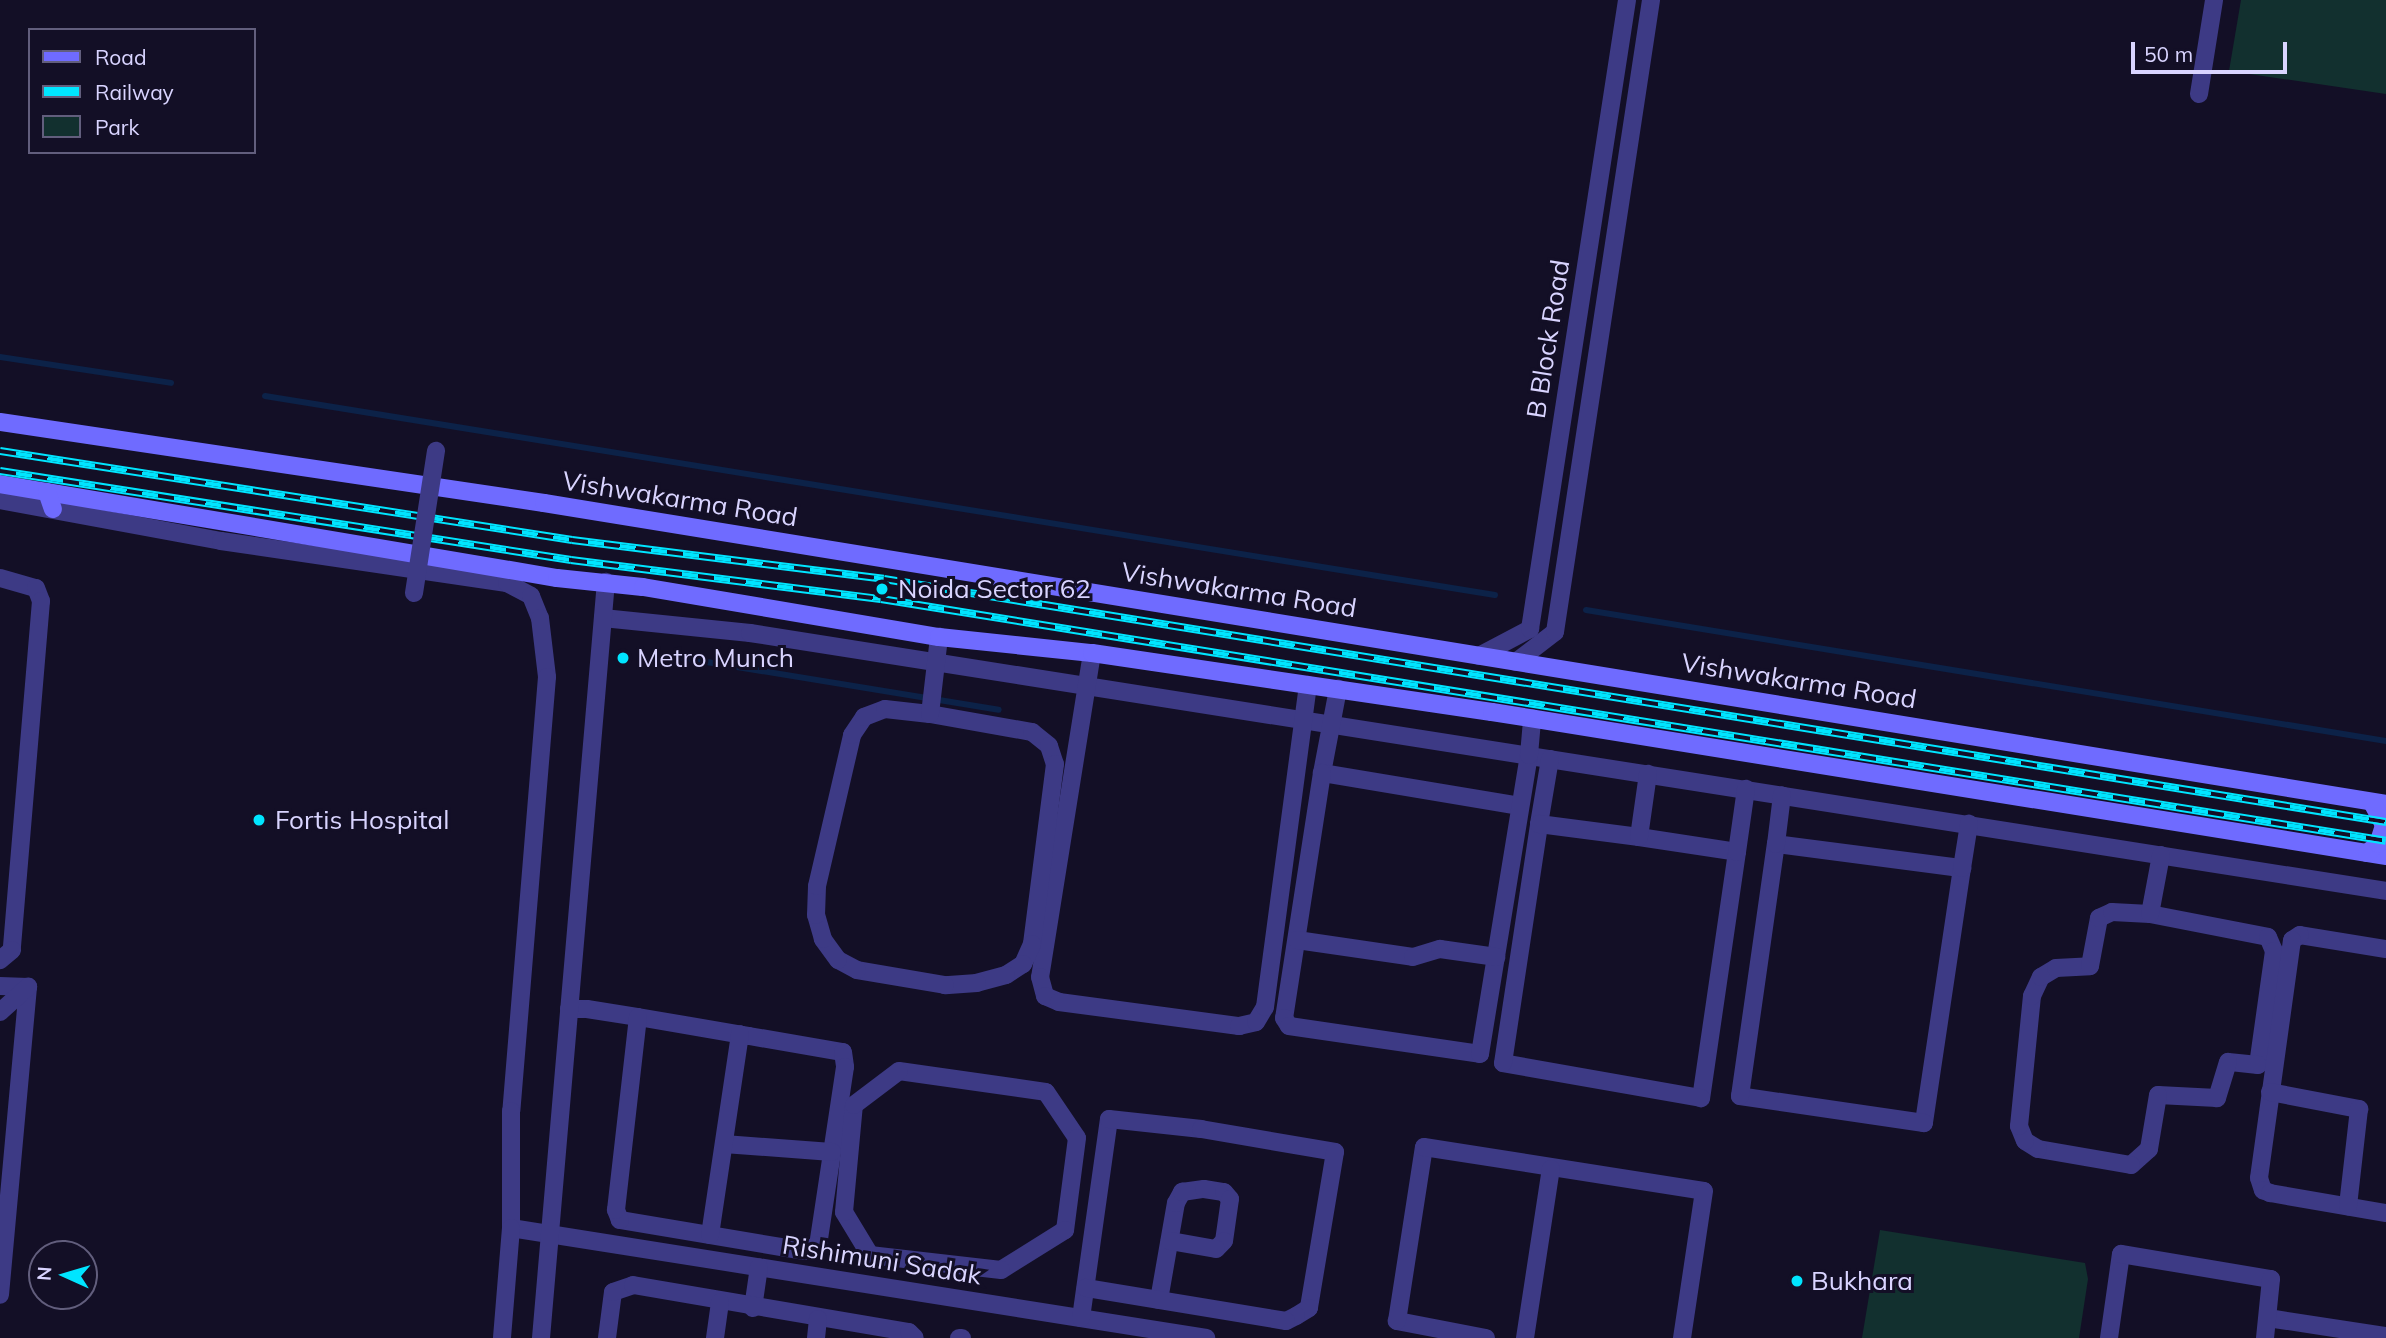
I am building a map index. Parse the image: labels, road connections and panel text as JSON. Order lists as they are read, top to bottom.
{
  "streets": {
    "main road": ["Vishwakarma Road"],
    "street": ["B Block Road", "Rishimuni Sadak"]
  },
  "crossings": [
    ["B Block Road", "Vishwakarma Road"]
  ],
  "places": [
    "Noida Sector 62",
    "Metro Munch",
    "Fortis Hospital",
    "Bukhara"
  ],
  "legend": ["Road", "Railway", "Park"],
  "scale_bar": "50 m",
  "north": "left"
}
